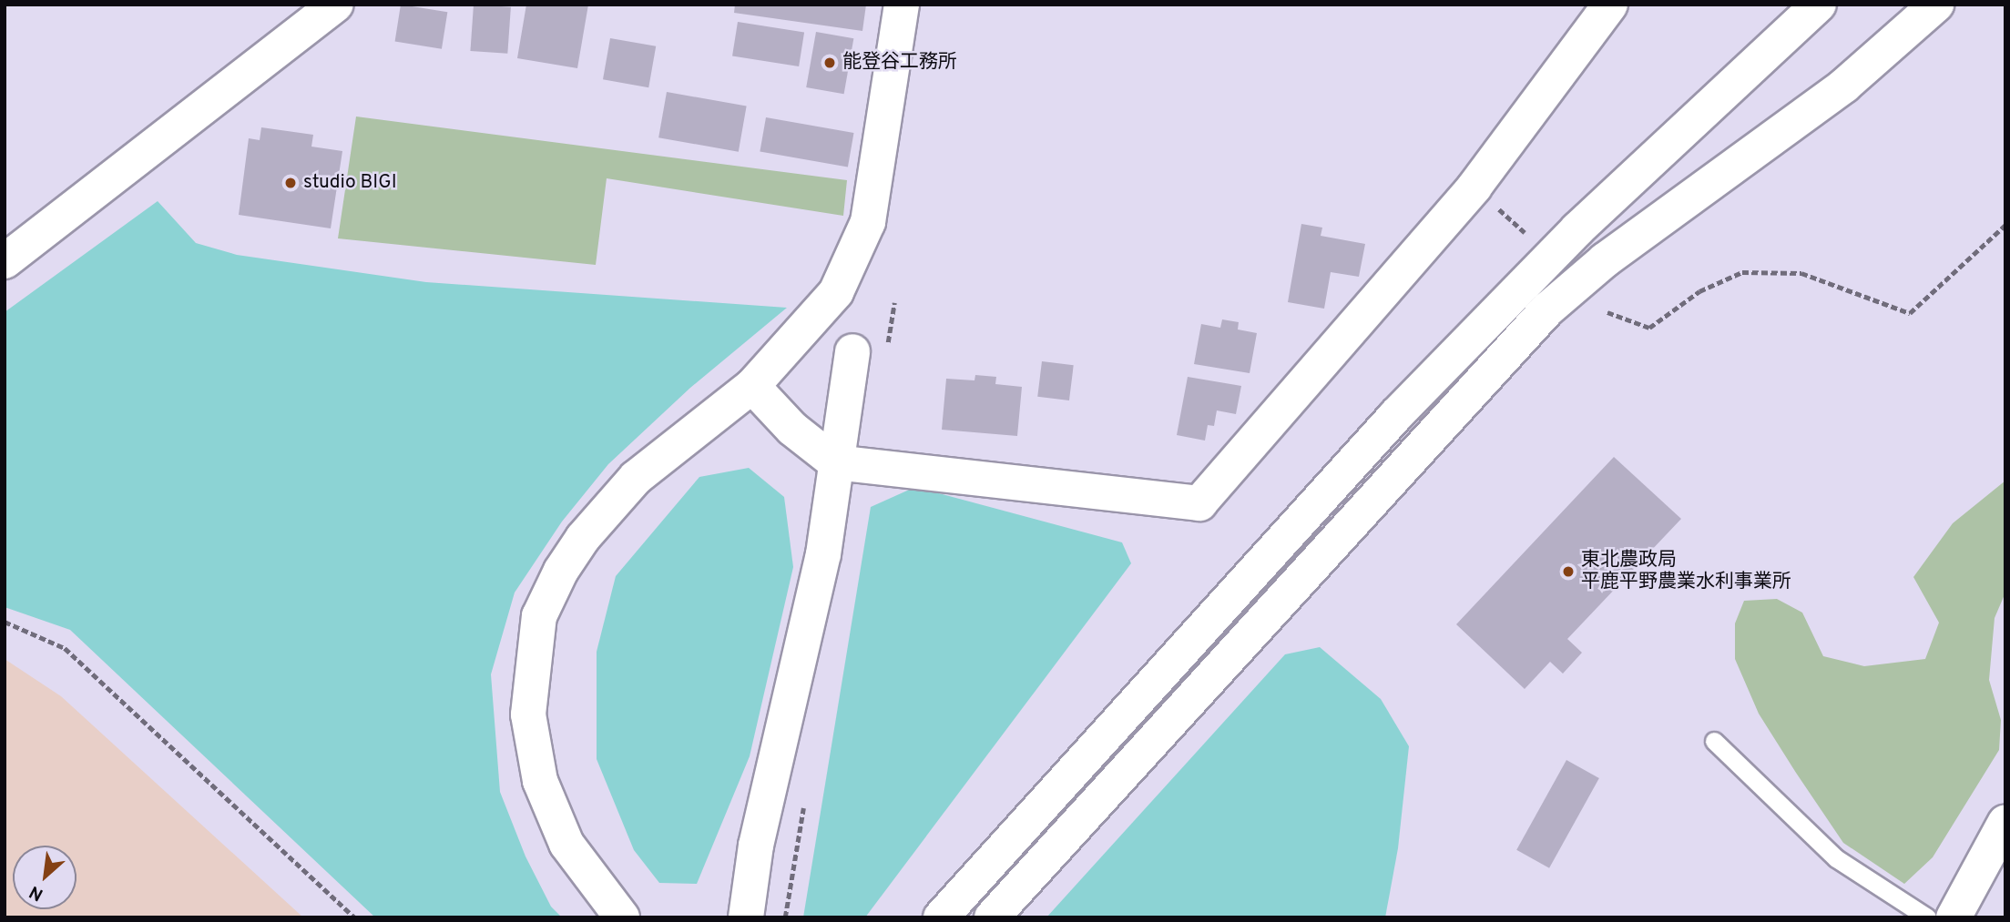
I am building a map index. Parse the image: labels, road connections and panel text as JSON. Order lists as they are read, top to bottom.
{
  "places": ["能登谷工務所", "studio BIGI", "東北農政局 平鹿平野農業水利事業所"],
  "north": "bottom left"
}
